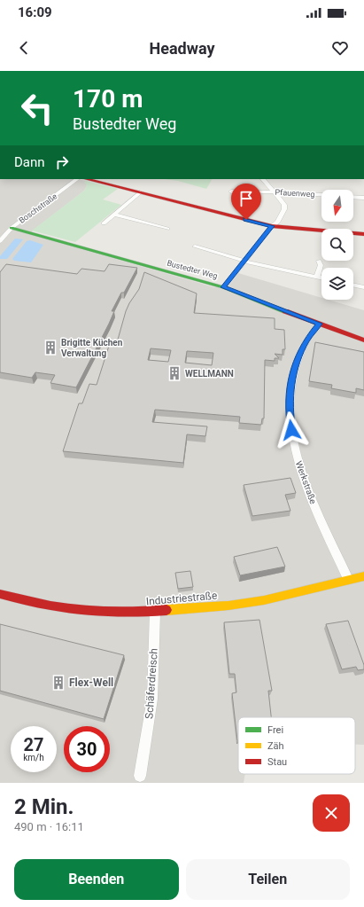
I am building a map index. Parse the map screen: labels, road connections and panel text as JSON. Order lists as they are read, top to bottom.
{
  "streets": {
    "street": [
      "Pfauenweg",
      "Boschstraße",
      "Bustedter Weg",
      "Werkstraße",
      "Industriestraße",
      "Schäferdreisch"
    ]
  },
  "crossings": [
    ["Boschstraße", "Bustedter Weg"],
    ["Bustedter Weg", "Werkstraße"],
    ["Werkstraße", "Industriestraße"],
    ["Industriestraße", "Schäferdreisch"]
  ],
  "places": {
    "building": ["Brigitte Küchen Verwaltung", "WELLMANN", "Flex-Well"]
  },
  "legend": ["Frei", "Zäh", "Stau"],
  "north": "bottom",
  "page": {
    "status": "16:09",
    "header": "Headway",
    "turn": ["170 m", "Bustedter Weg"],
    "then": "Dann",
    "speed": "27 km/h",
    "limit": "30",
    "heading": ["2 Min.", "490 m · 16:11"],
    "buttons": ["Beenden", "Teilen"]
  }
}
